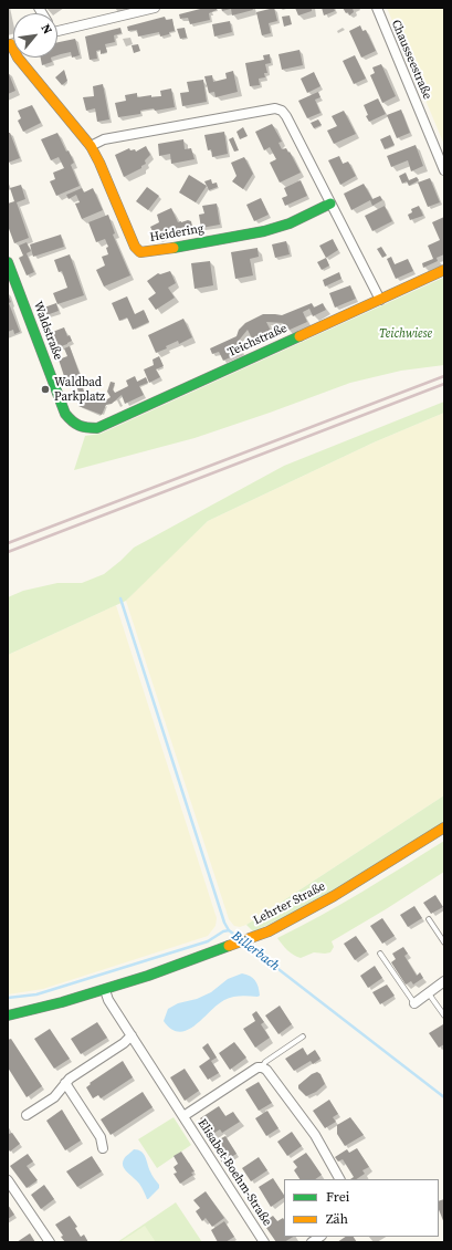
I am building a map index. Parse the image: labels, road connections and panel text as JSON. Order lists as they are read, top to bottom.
{
  "streets": {
    "street": [
      "Chausseestraße",
      "Heidering",
      "Waldstraße",
      "Teichstraße",
      "Lehrter Straße",
      "Elisabet-Boehm-Straße"
    ]
  },
  "crossings": [
    ["Waldstraße", "Teichstraße"],
    ["Lehrter Straße", "Elisabet-Boehm-Straße"]
  ],
  "water": ["Billerbach"],
  "parks": ["Teichwiese"],
  "places": ["Waldbad Parkplatz"],
  "legend": ["Frei", "Zäh"],
  "north": "top right"
}
